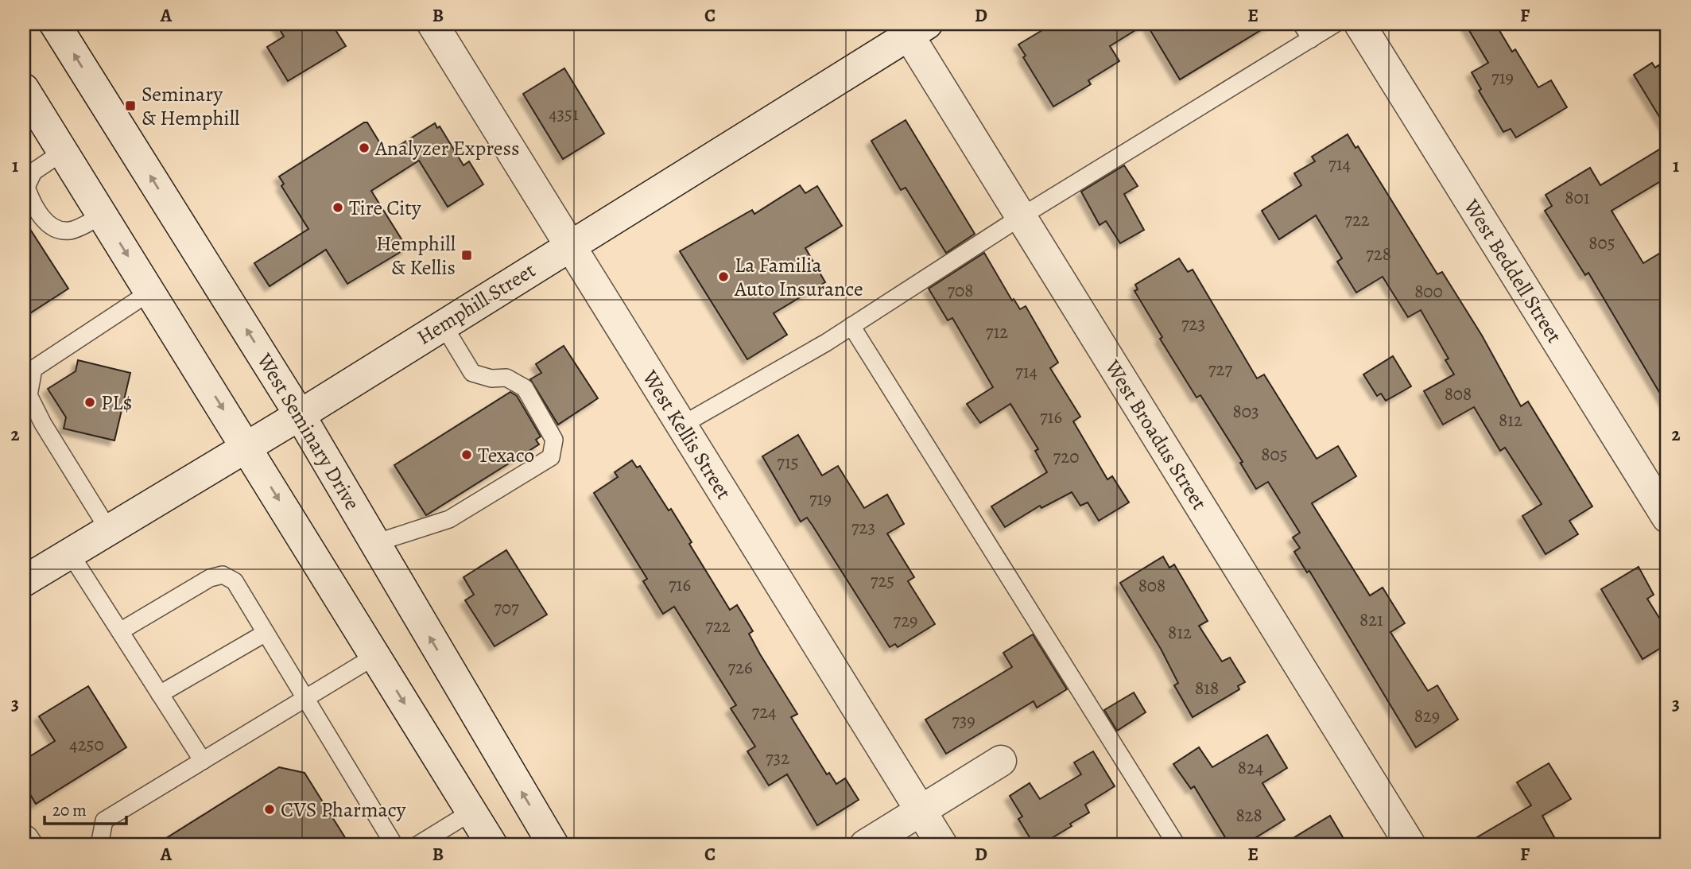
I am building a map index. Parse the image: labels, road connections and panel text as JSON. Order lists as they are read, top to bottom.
{
  "streets": {
    "main road": [
      "West Beddell Street",
      "Hemphill Street",
      "West Seminary Drive",
      "West Kellis Street",
      "West Broadus Street"
    ]
  },
  "crossings": [
    ["Hemphill Street", "West Seminary Drive"],
    ["Hemphill Street", "West Kellis Street"],
    ["Hemphill Street", "West Broadus Street"]
  ],
  "places": {
    "transit": ["Seminary & Hemphill", "Hemphill & Kellis"],
    "other": [
      "Analyzer Express",
      "Tire City",
      "La Familia Auto Insurance",
      "PL$",
      "Texaco",
      "CVS Pharmacy"
    ]
  },
  "house_numbers": [
    "719",
    "4351",
    "714",
    "801",
    "722",
    "805",
    "728",
    "708",
    "800",
    "723",
    "712",
    "727",
    "714",
    "808",
    "803",
    "716",
    "812",
    "805",
    "720",
    "715",
    "719",
    "723",
    "725",
    "716",
    "808",
    "707",
    "821",
    "729",
    "722",
    "812",
    "726",
    "818",
    "724",
    "829",
    "739",
    "4250",
    "732",
    "824",
    "828"
  ],
  "scale_bar": "20 m",
  "grid": {
    "columns": [
      "A",
      "B",
      "C",
      "D",
      "E",
      "F"
    ],
    "rows": ["1", "2", "3"]
  }
}
